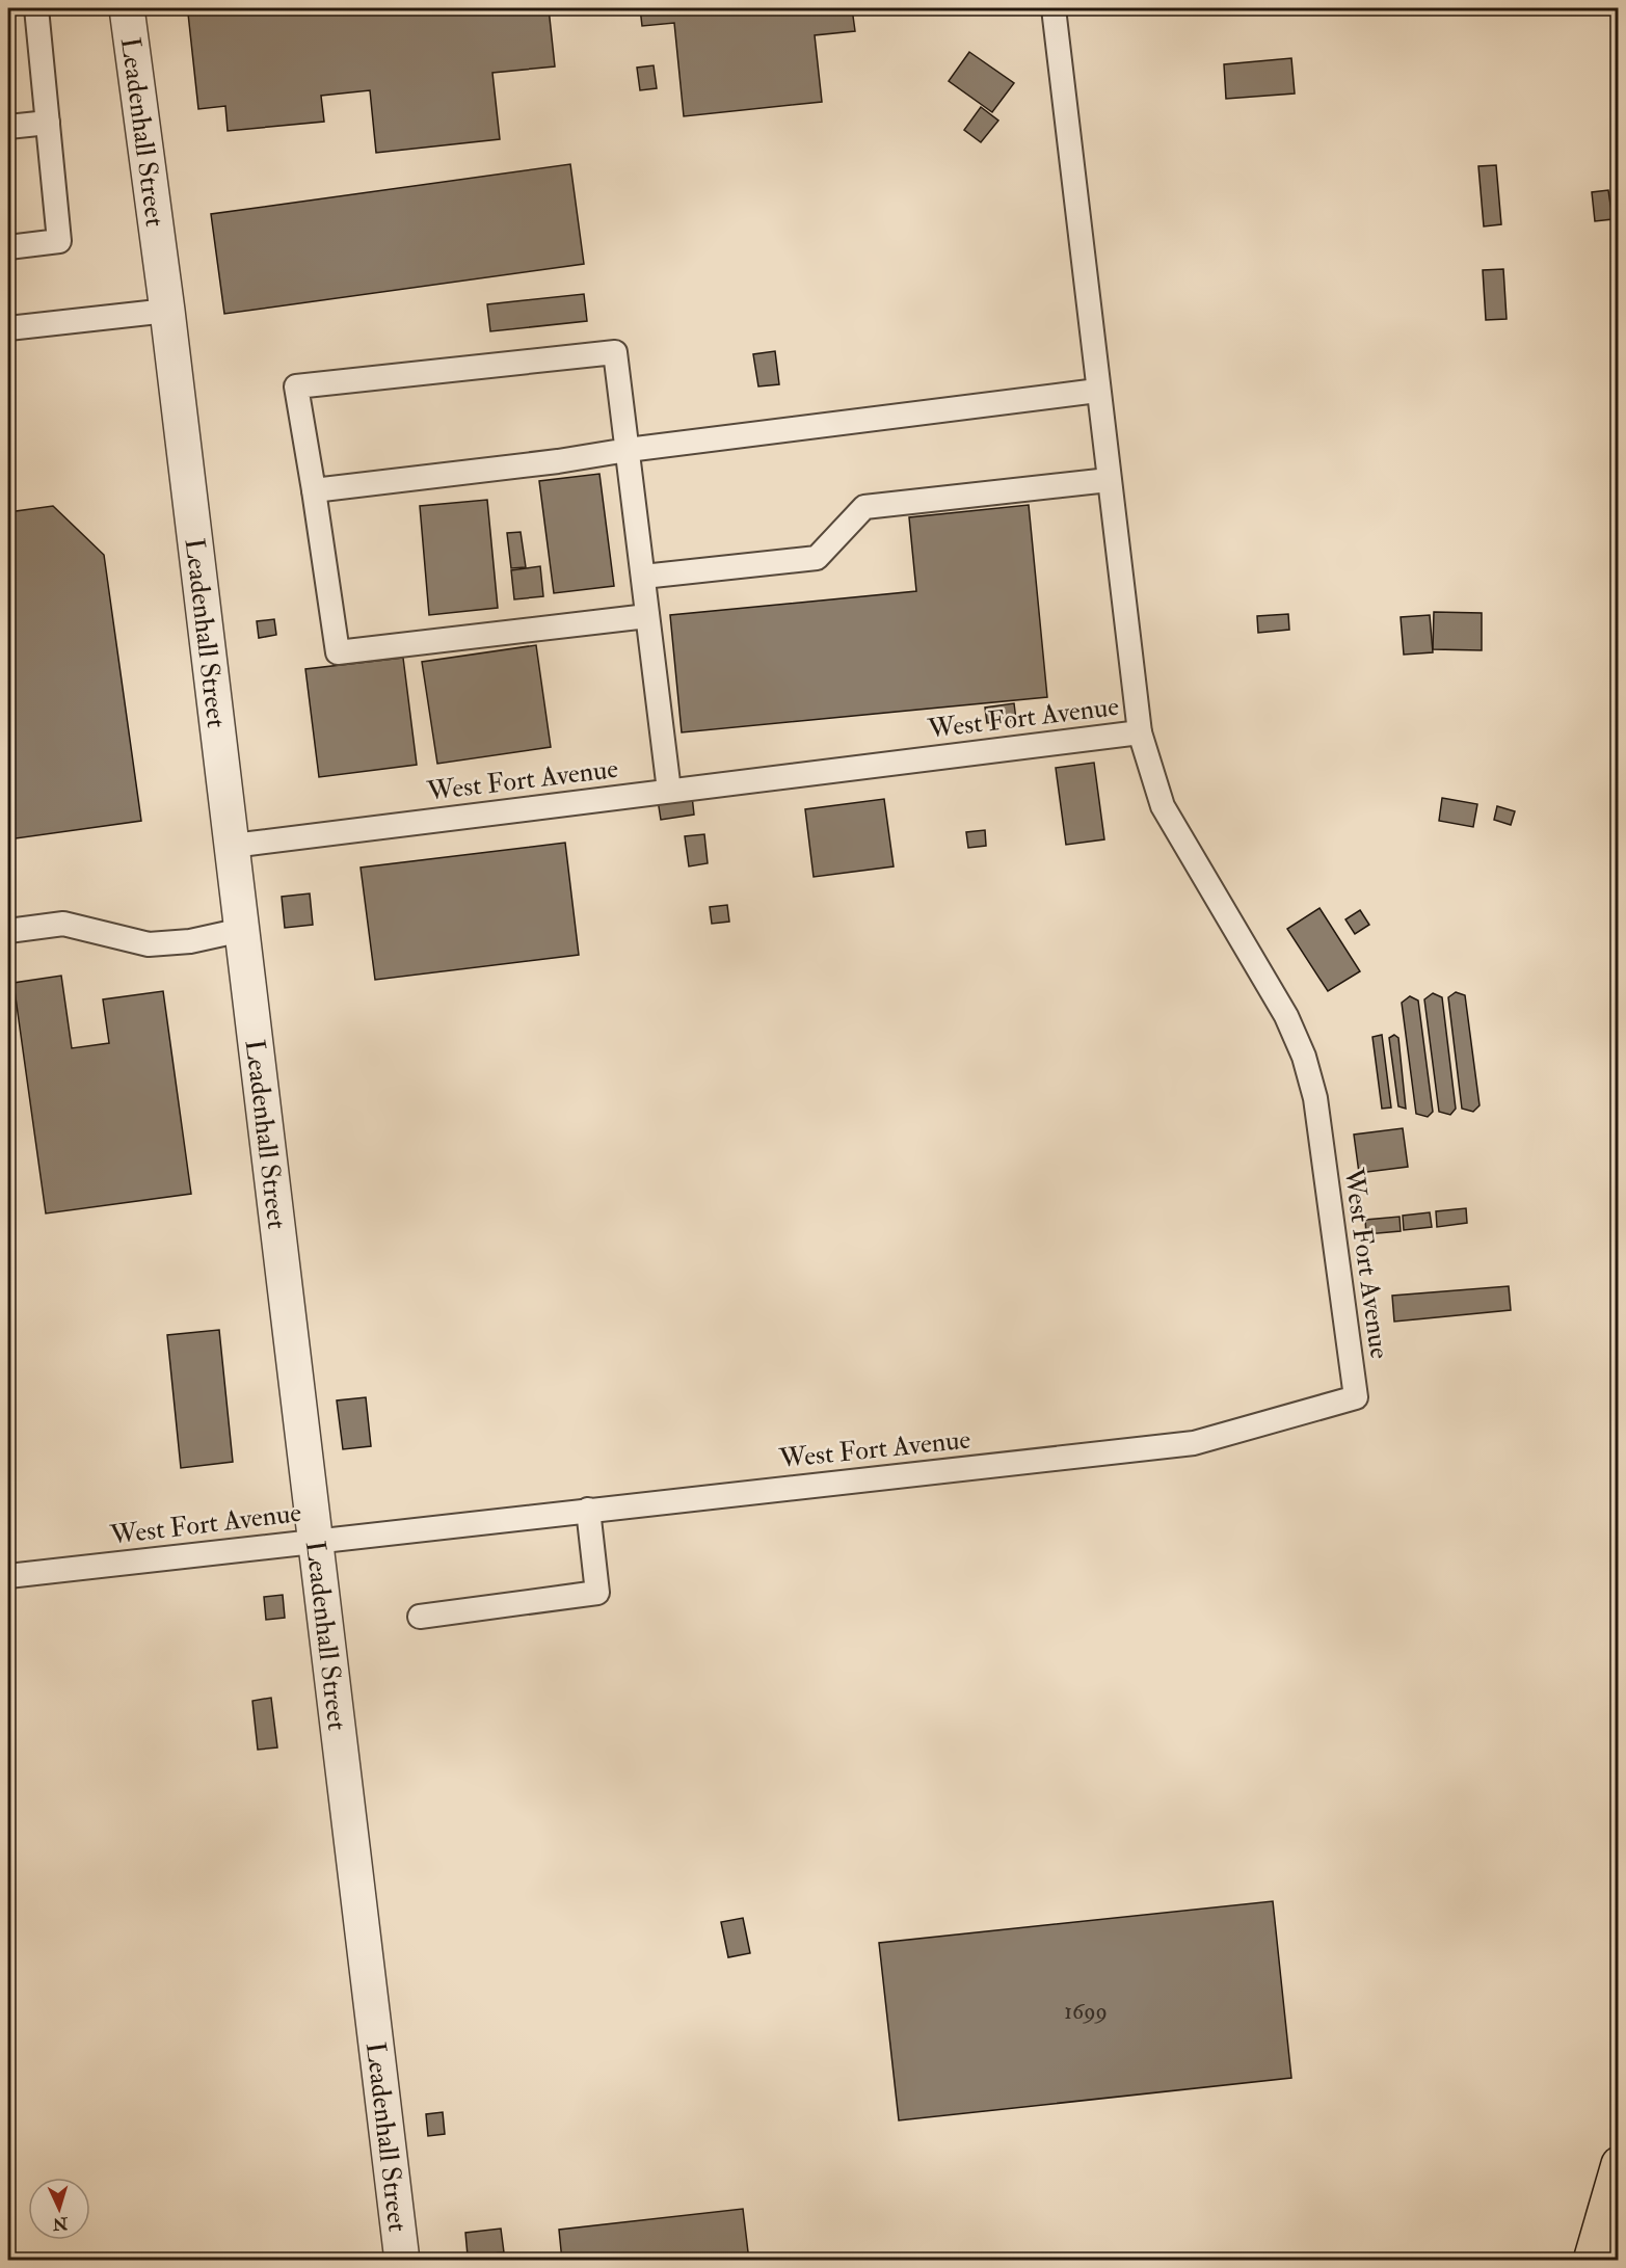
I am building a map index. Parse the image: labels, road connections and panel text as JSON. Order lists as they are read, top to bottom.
{
  "streets": {
    "street": ["Leadenhall Street"],
    "lane": ["West Fort Avenue"]
  },
  "crossings": [
    ["Leadenhall Street", "West Fort Avenue"]
  ],
  "house_numbers": ["1699"],
  "north": "bottom"
}
